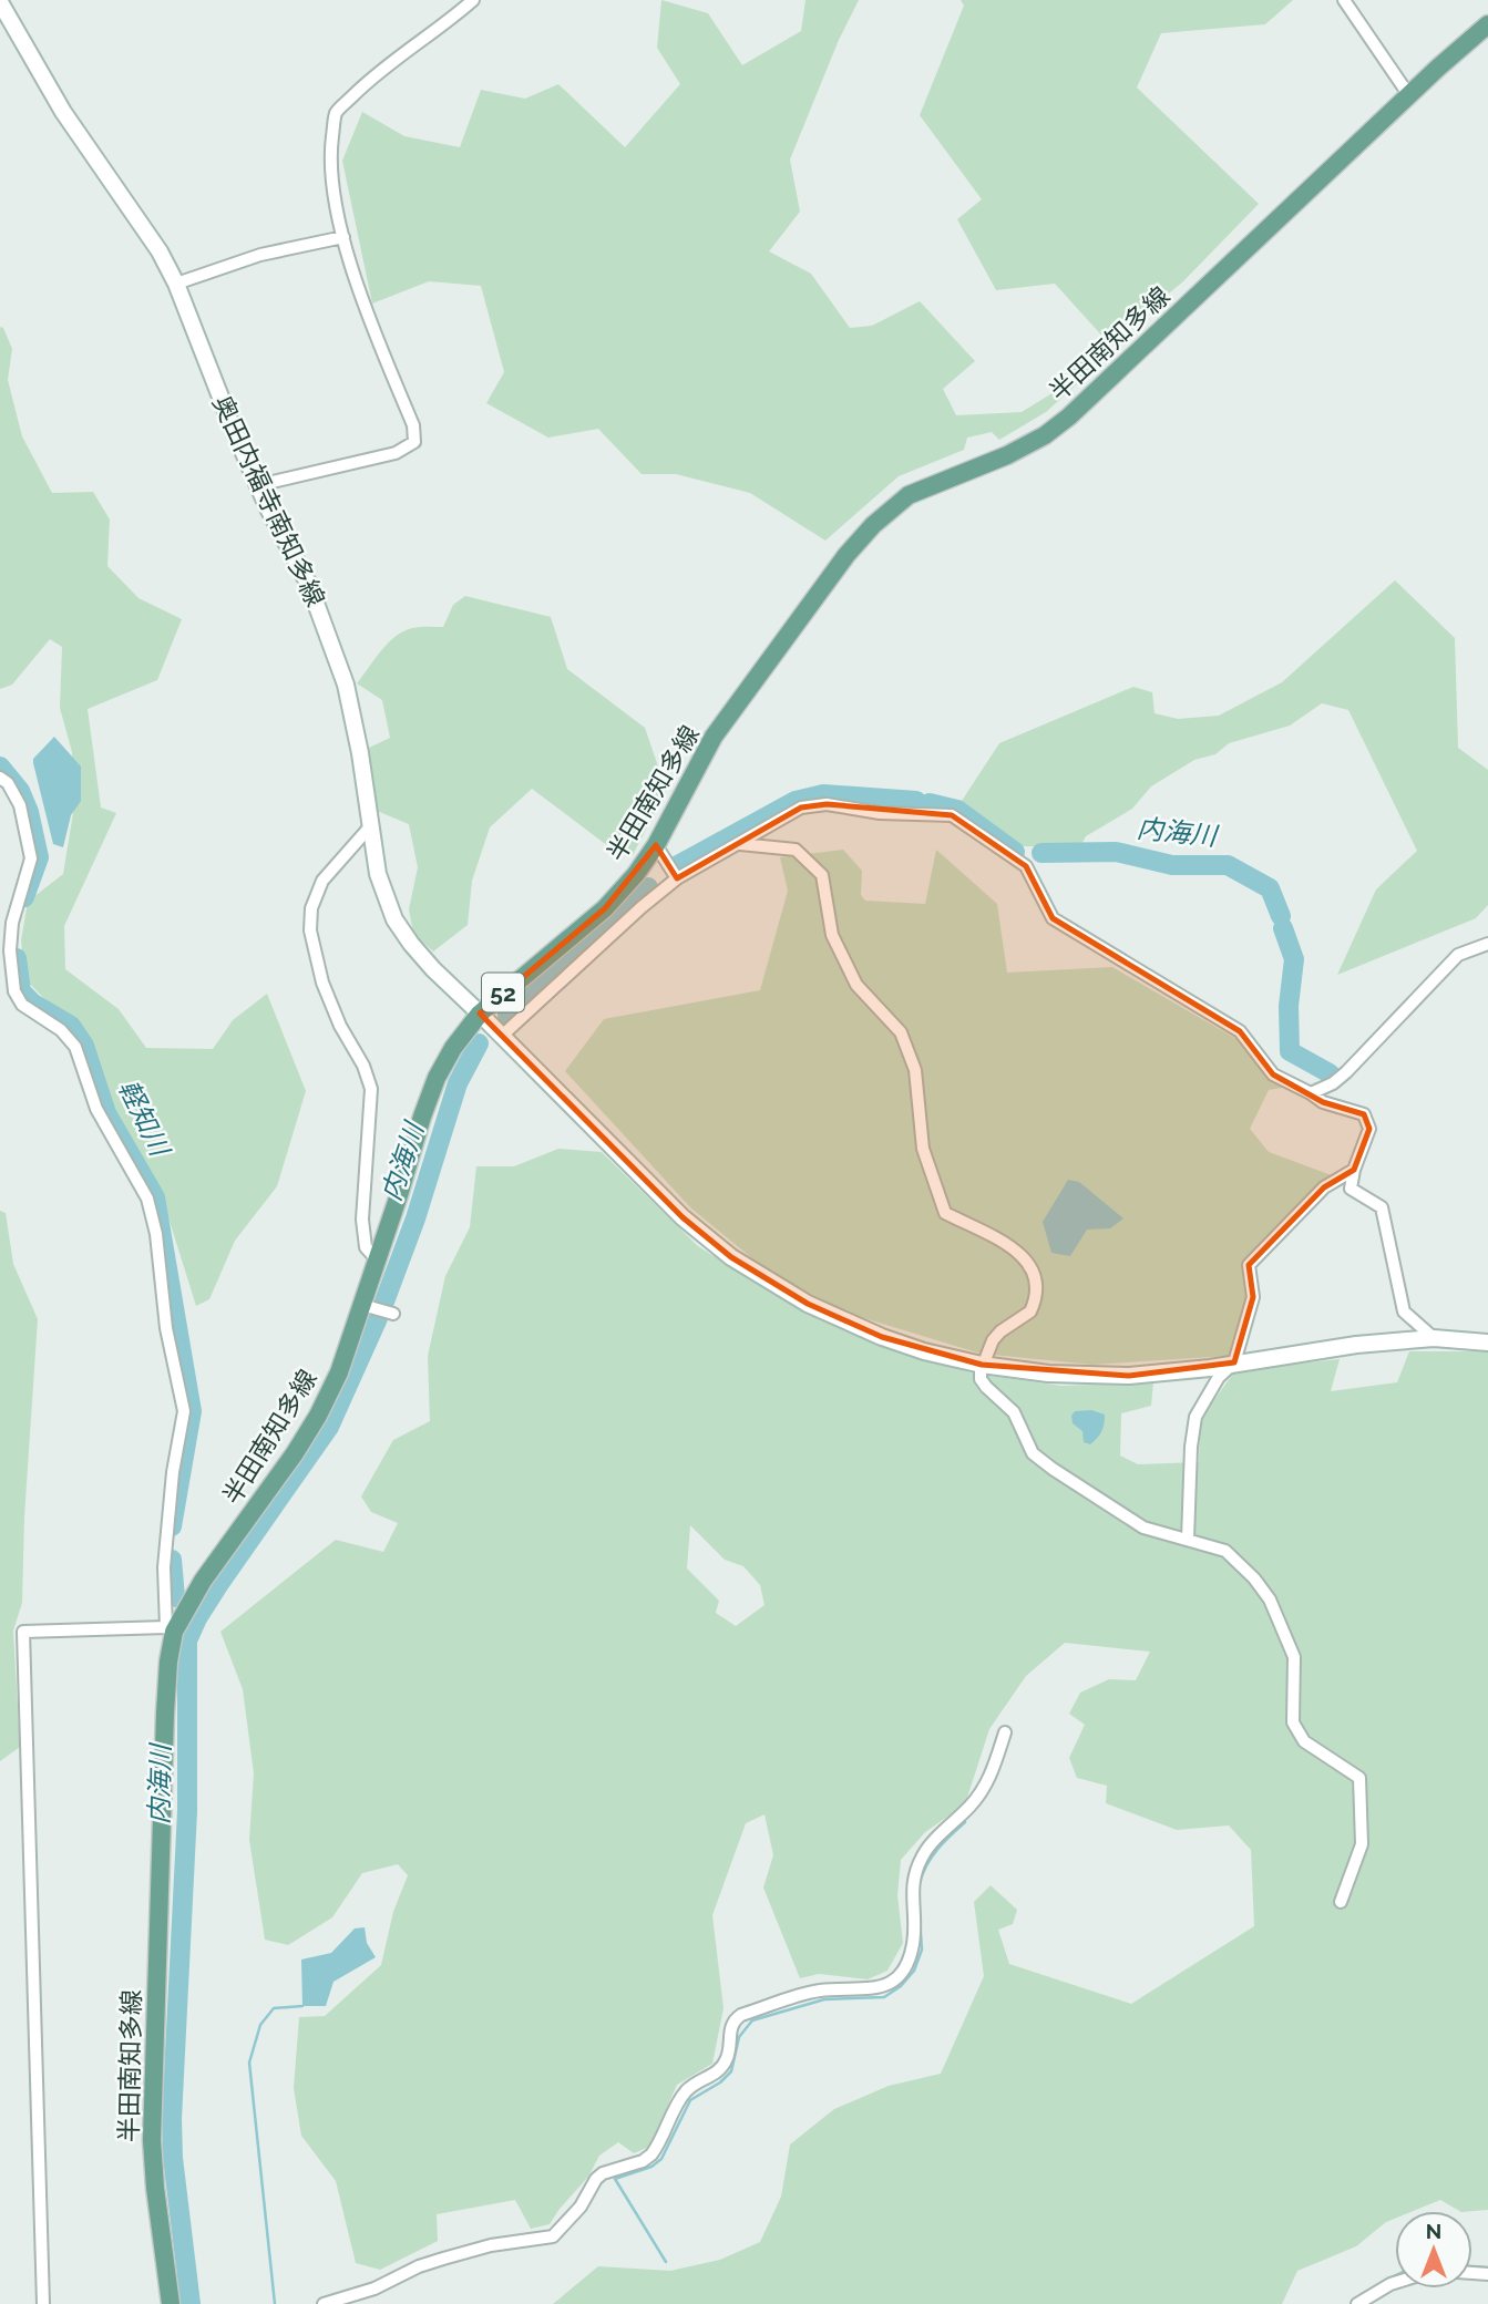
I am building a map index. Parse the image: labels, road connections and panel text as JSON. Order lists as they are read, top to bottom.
{
  "streets": {
    "main road": ["半田南知多線", "奥田内福寺南知多線", "52"]
  },
  "crossings": [
    ["半田南知多線", "奥田内福寺南知多線"]
  ],
  "water": ["内海川", "軽知川"],
  "north": "top"
}
